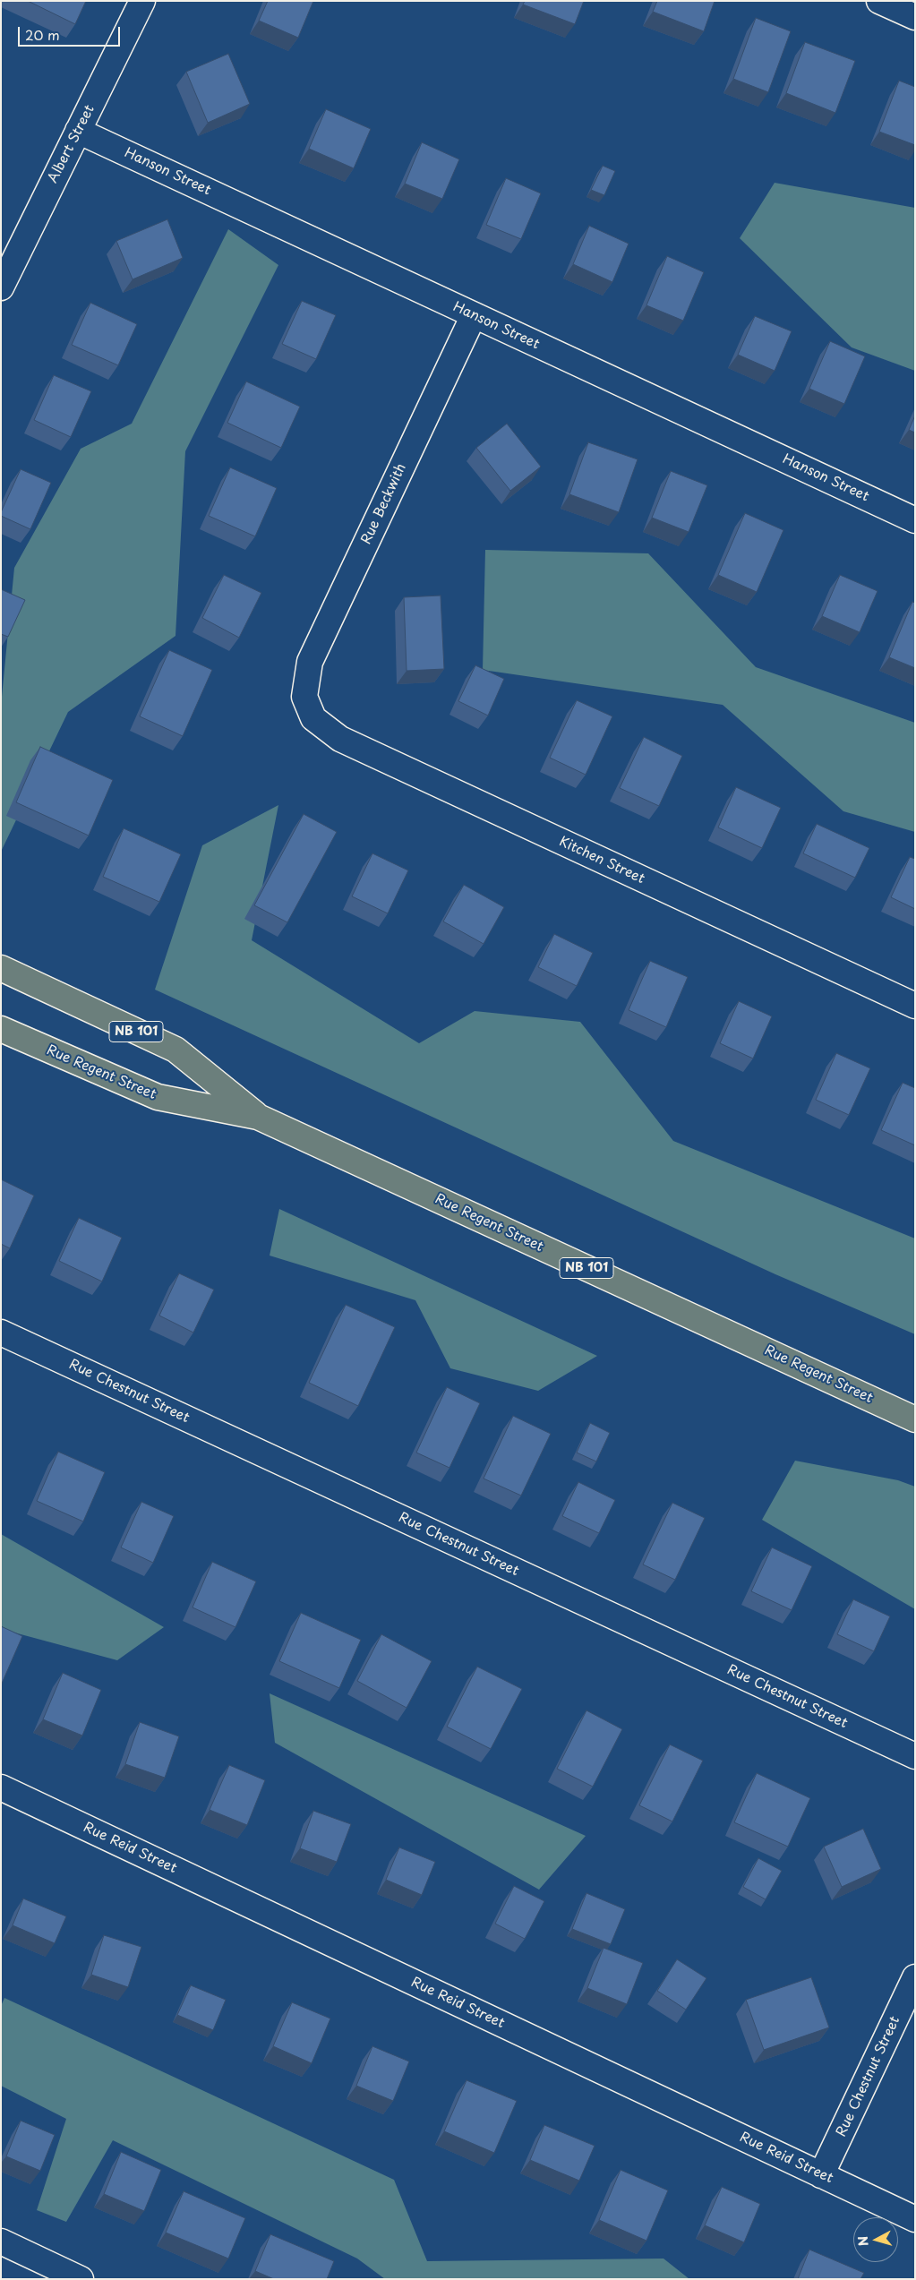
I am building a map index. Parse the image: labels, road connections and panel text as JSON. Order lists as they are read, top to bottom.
{
  "streets": {
    "main road": ["NB 101", "Rue Regent Street"],
    "street": [
      "Albert Street",
      "Hanson Street",
      "Rue Beckwith",
      "Kitchen Street",
      "Rue Chestnut Street",
      "Rue Reid Street"
    ]
  },
  "crossings": [
    ["Albert Street", "Hanson Street"],
    ["Hanson Street", "Rue Beckwith"],
    ["Rue Beckwith", "Kitchen Street"],
    ["Rue Chestnut Street", "Rue Reid Street"]
  ],
  "scale_bar": "20 m",
  "north": "left"
}
